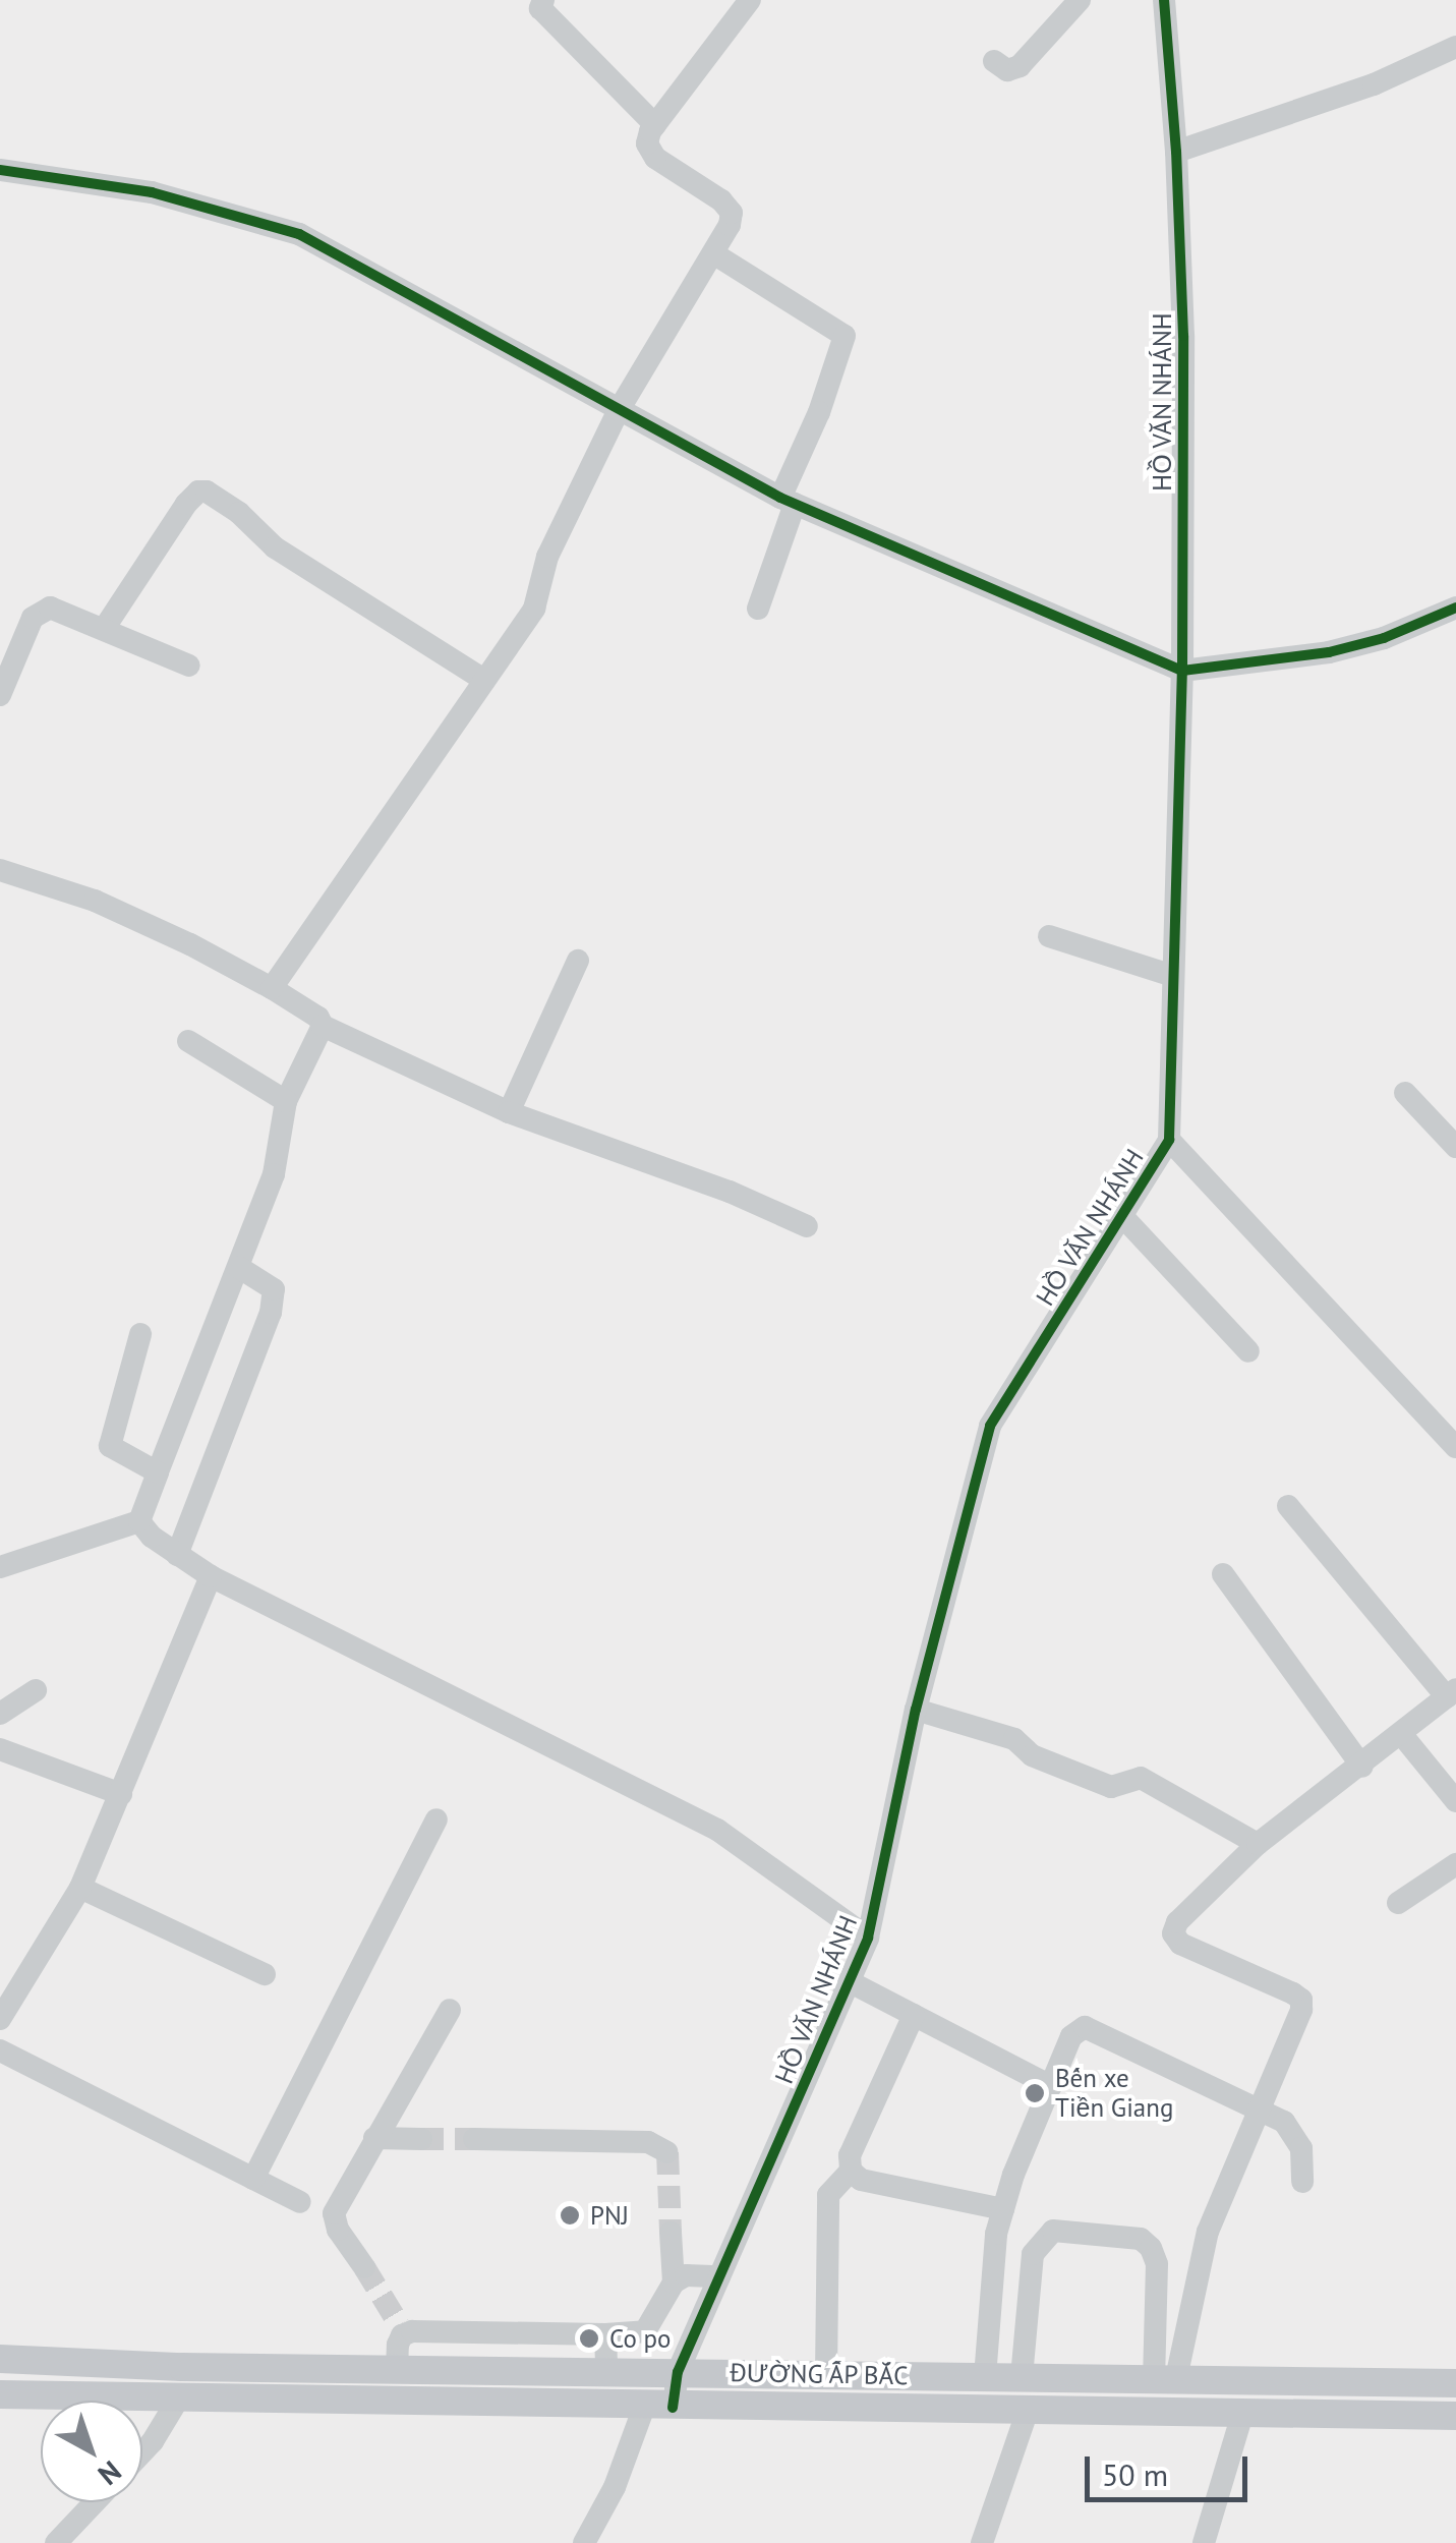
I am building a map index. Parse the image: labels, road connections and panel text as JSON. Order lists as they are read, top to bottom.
{
  "streets": {
    "main road": ["ĐƯỜNG ẤP BẮC"],
    "street": ["HỒ VĂN NHÁNH"]
  },
  "crossings": [
    ["HỒ VĂN NHÁNH", "ĐƯỜNG ẤP BẮC"]
  ],
  "places": ["Bến xe Tiền Giang", "PNJ", "Co po"],
  "scale_bar": "50 m",
  "north": "bottom right"
}
